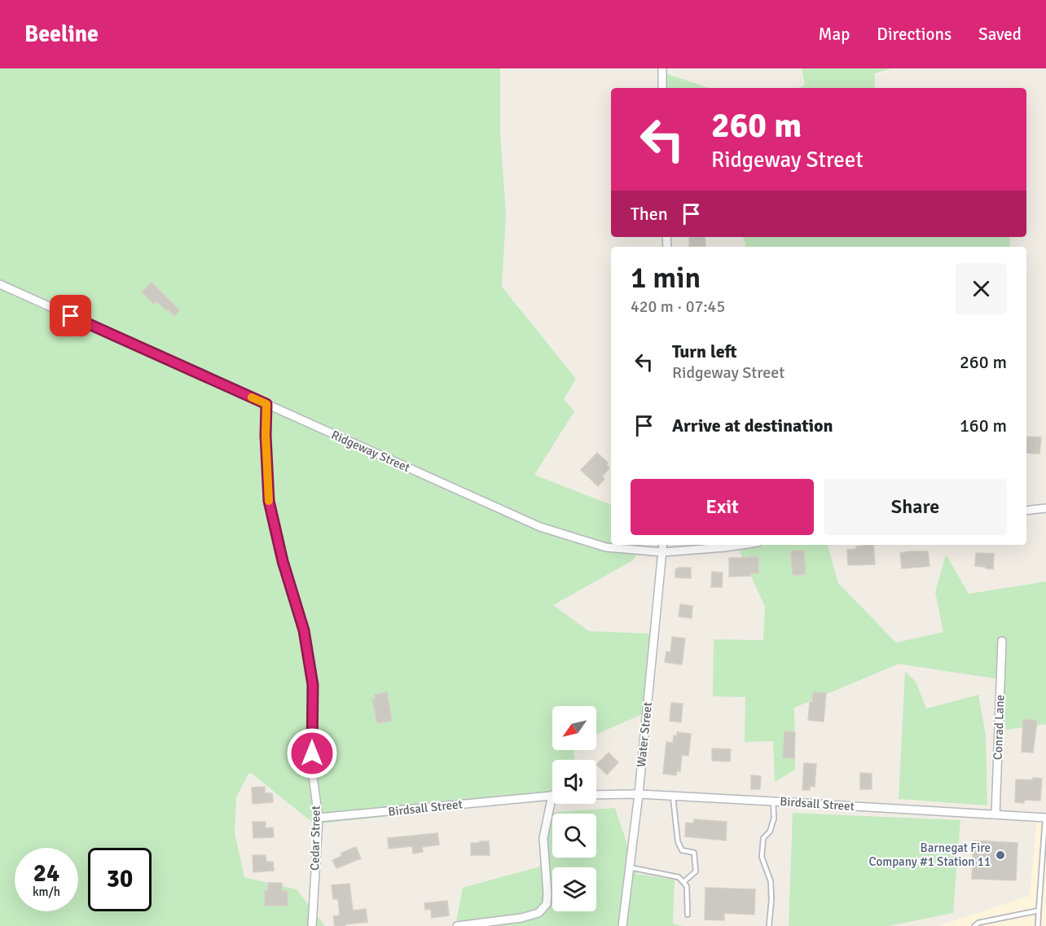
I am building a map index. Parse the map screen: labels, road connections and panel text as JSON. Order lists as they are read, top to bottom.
{
  "streets": {
    "street": [
      "Ridgeway Street",
      "Conrad Lane",
      "Water Street",
      "Birdsall Street",
      "Cedar Street"
    ]
  },
  "crossings": [
    ["Ridgeway Street", "Water Street"],
    ["Ridgeway Street", "Cedar Street"],
    ["Conrad Lane", "Birdsall Street"],
    ["Water Street", "Birdsall Street"],
    ["Birdsall Street", "Cedar Street"]
  ],
  "places": ["Barnegat Fire Company #1 Station 11"],
  "north": "bottom left",
  "page": {
    "header": "Beeline",
    "nav": ["Map", "Directions", "Saved"],
    "turn": ["260 m", "Ridgeway Street"],
    "then": "Then",
    "heading": ["1 min", "420 m · 07:45"],
    "list": [
      {
        "name": "Turn left",
        "note": "Ridgeway Street",
        "value": "260 m"
      },
      {
        "name": "Arrive at destination",
        "value": "160 m"
      }
    ],
    "buttons": ["Exit", "Share"],
    "speed": "24 km/h",
    "limit": "30"
  }
}
